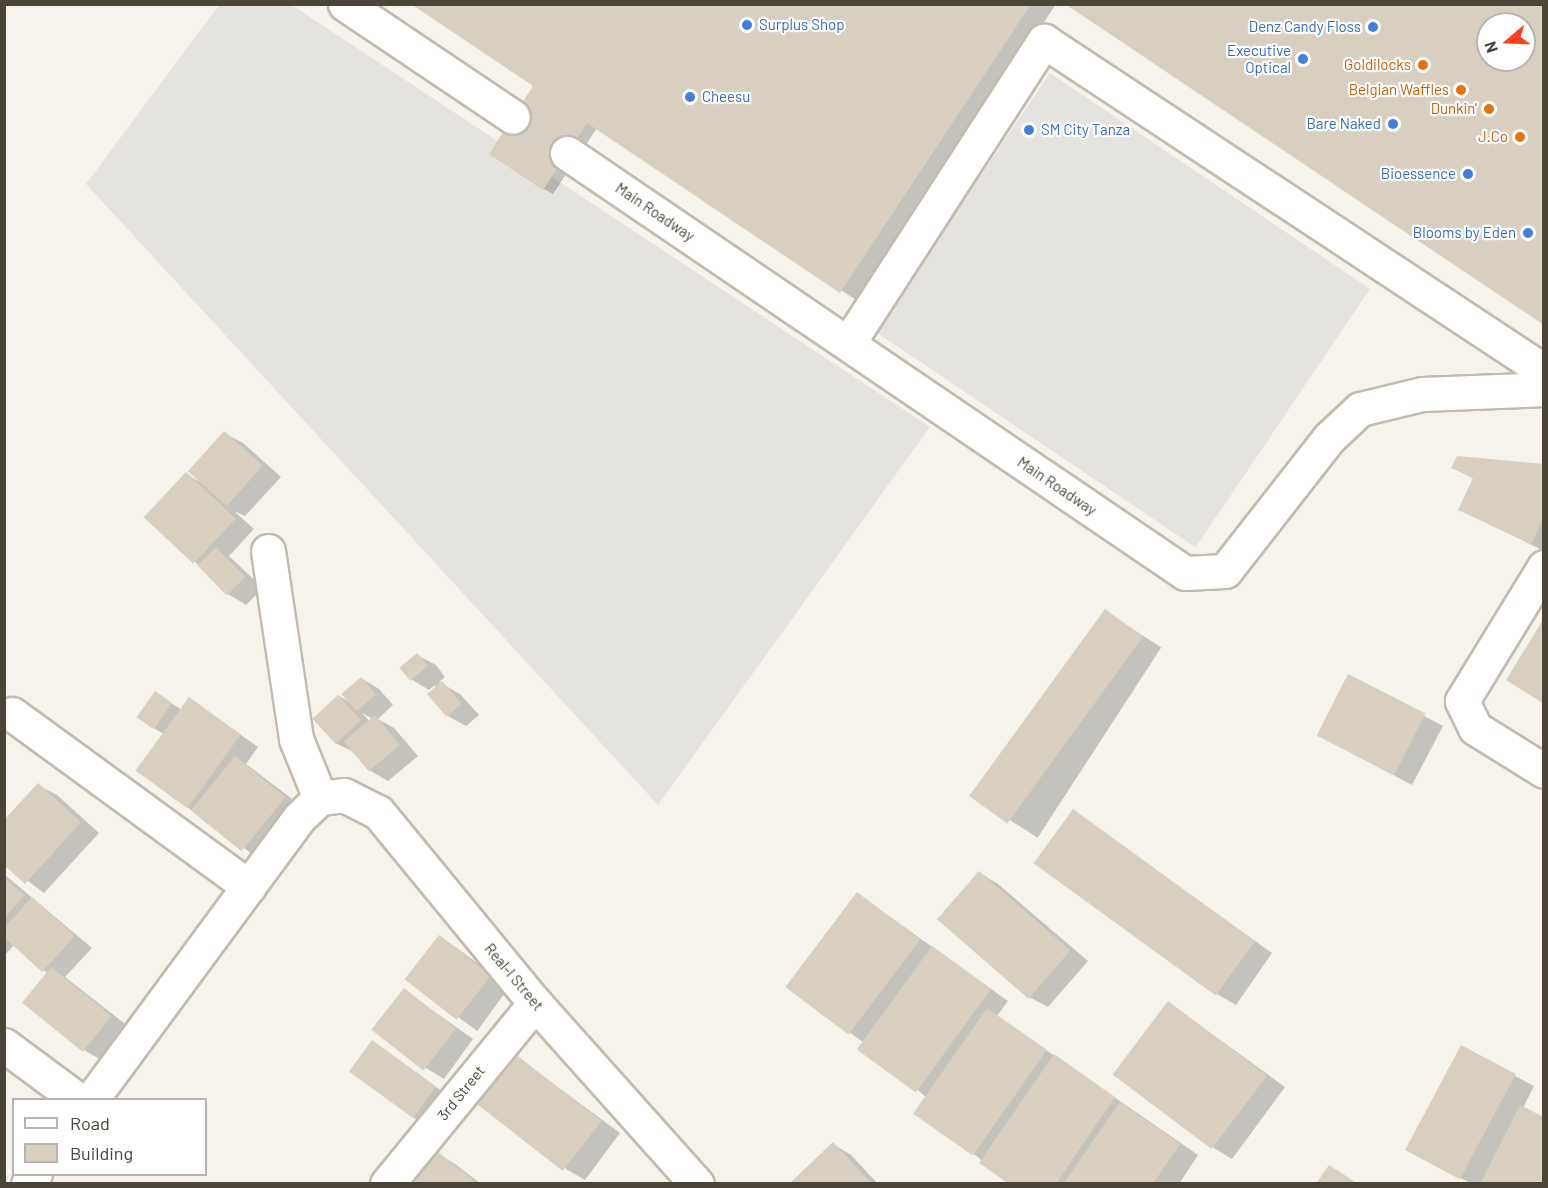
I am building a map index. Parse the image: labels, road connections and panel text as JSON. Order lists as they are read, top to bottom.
{
  "streets": {
    "street": ["Main Roadway", "Real-I Street", "3rd Street"]
  },
  "crossings": [
    ["Real-I Street", "3rd Street"]
  ],
  "places": [
    "Surplus Shop",
    "Denz Candy Floss",
    "Executive Optical",
    "Goldilocks",
    "Belgian Waffles",
    "Cheesu",
    "Dunkin'",
    "Bare Naked",
    "SM City Tanza",
    "J.Co",
    "Bioessence",
    "Blooms by Eden"
  ],
  "legend": ["Road", "Building"],
  "north": "left"
}
